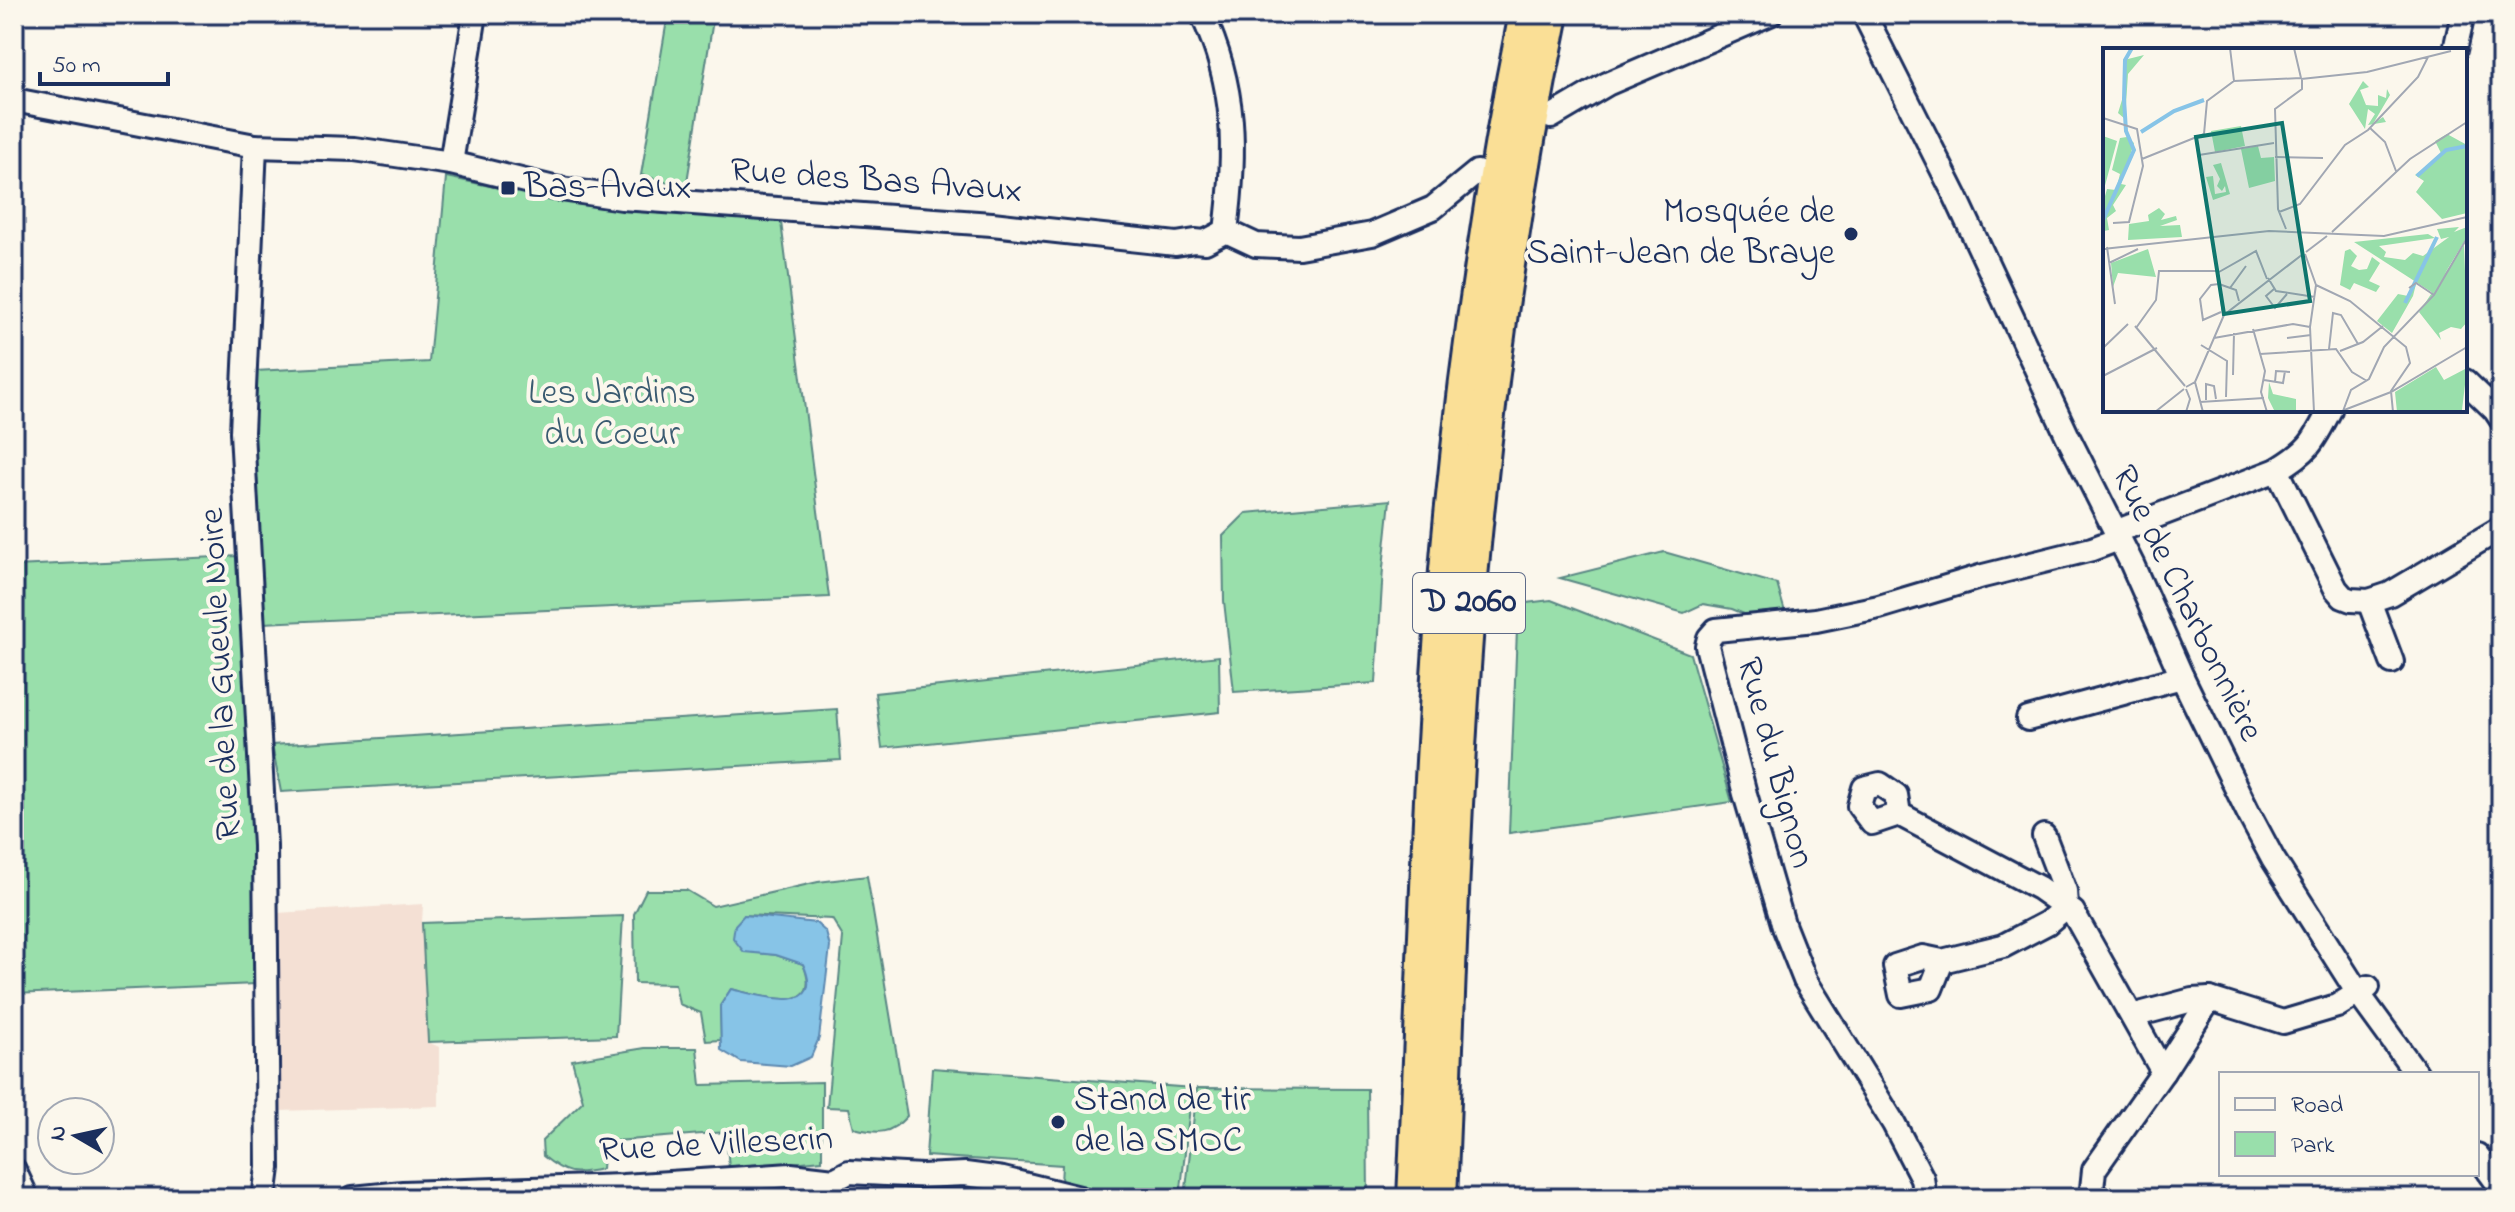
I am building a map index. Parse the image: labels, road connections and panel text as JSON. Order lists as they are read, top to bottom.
{
  "streets": {
    "highway": ["D 2060"],
    "street": [
      "Rue des Bas Avaux",
      "Rue de Charbonnière",
      "Rue de la Gueule Noire",
      "Rue du Bignon",
      "Rue de Villeserin"
    ]
  },
  "crossings": [
    ["Rue des Bas Avaux", "Rue de la Gueule Noire"],
    ["Rue de Charbonnière", "Rue du Bignon"]
  ],
  "parks": ["Les Jardins du Coeur"],
  "places": {
    "transit": ["Bas-Avaux"],
    "other": ["Mosquée de Saint-Jean de Braye", "Stand de tir de la SMOC"]
  },
  "legend": ["Road", "Park"],
  "scale_bar": "50 m",
  "north": "left"
}
